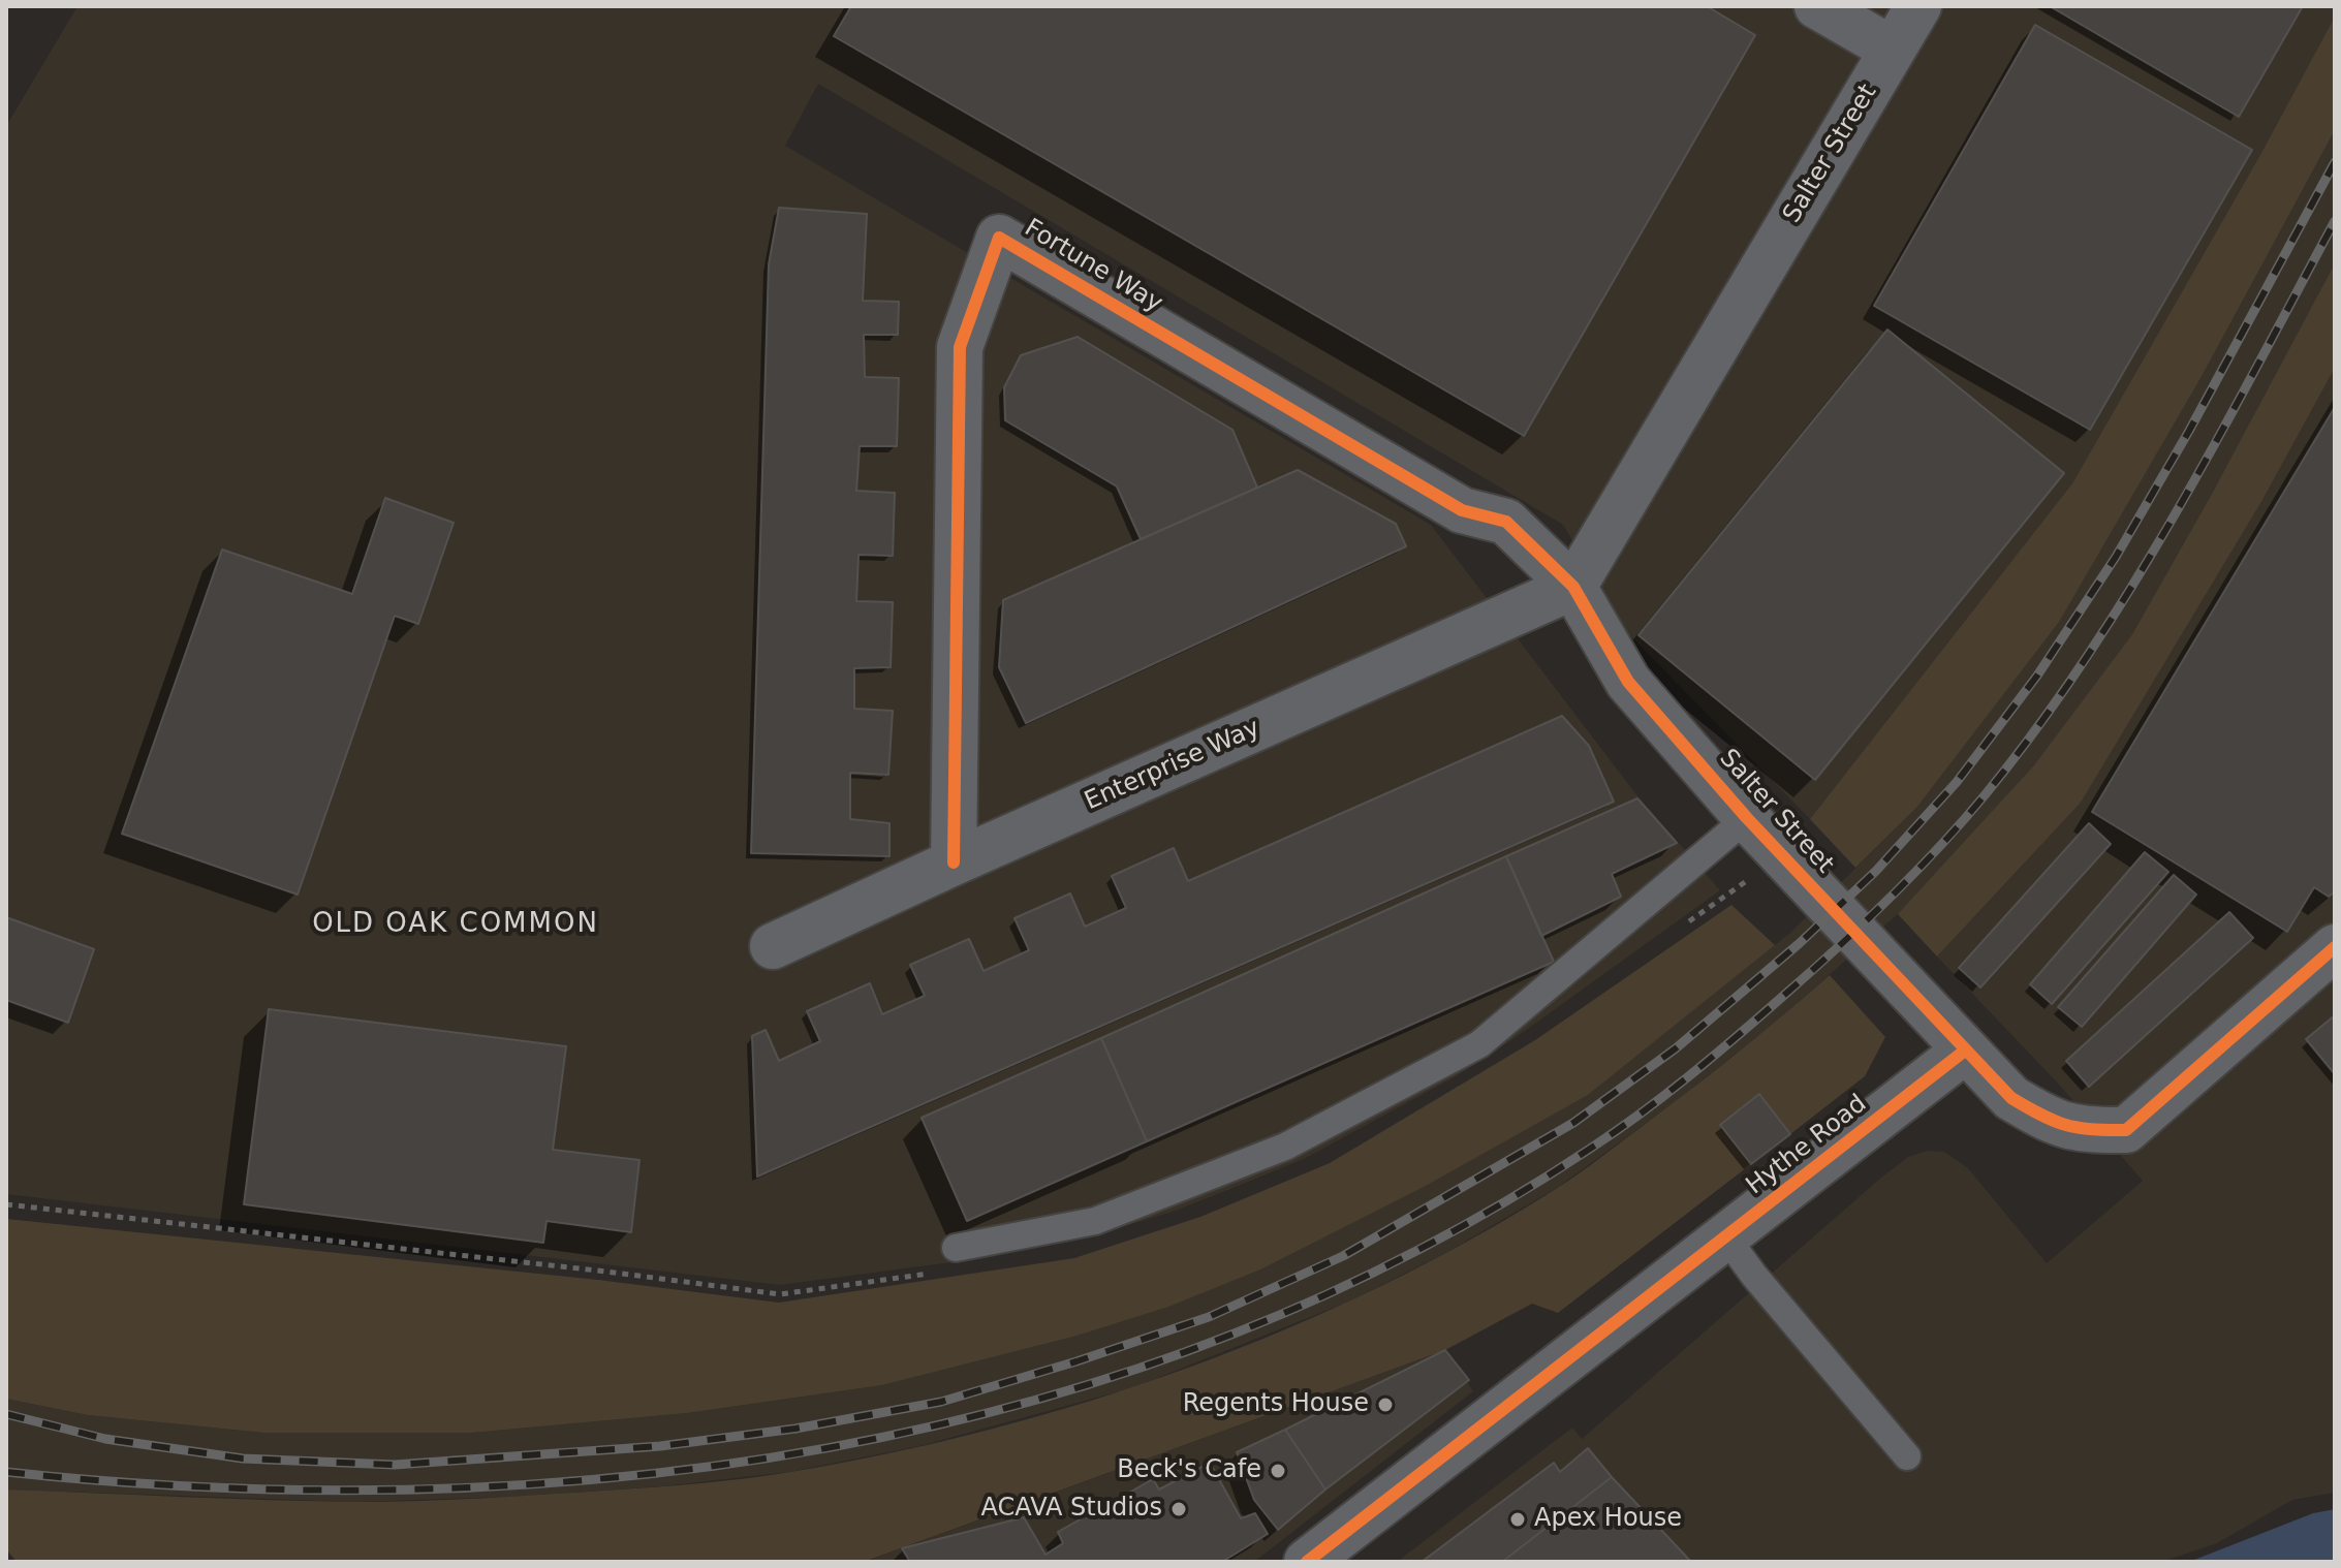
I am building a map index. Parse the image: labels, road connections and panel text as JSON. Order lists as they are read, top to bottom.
{
  "streets": {
    "street": [
      "Salter Street",
      "Fortune Way",
      "Enterprise Way",
      "Hythe Road"
    ]
  },
  "crossings": [
    ["Salter Street", "Fortune Way"],
    ["Salter Street", "Enterprise Way"],
    ["Salter Street", "Hythe Road"],
    ["Fortune Way", "Enterprise Way"]
  ],
  "districts": ["OLD OAK COMMON"],
  "places": [
    "Regents House",
    "Beck's Cafe",
    "ACAVA Studios",
    "Apex House"
  ]
}
